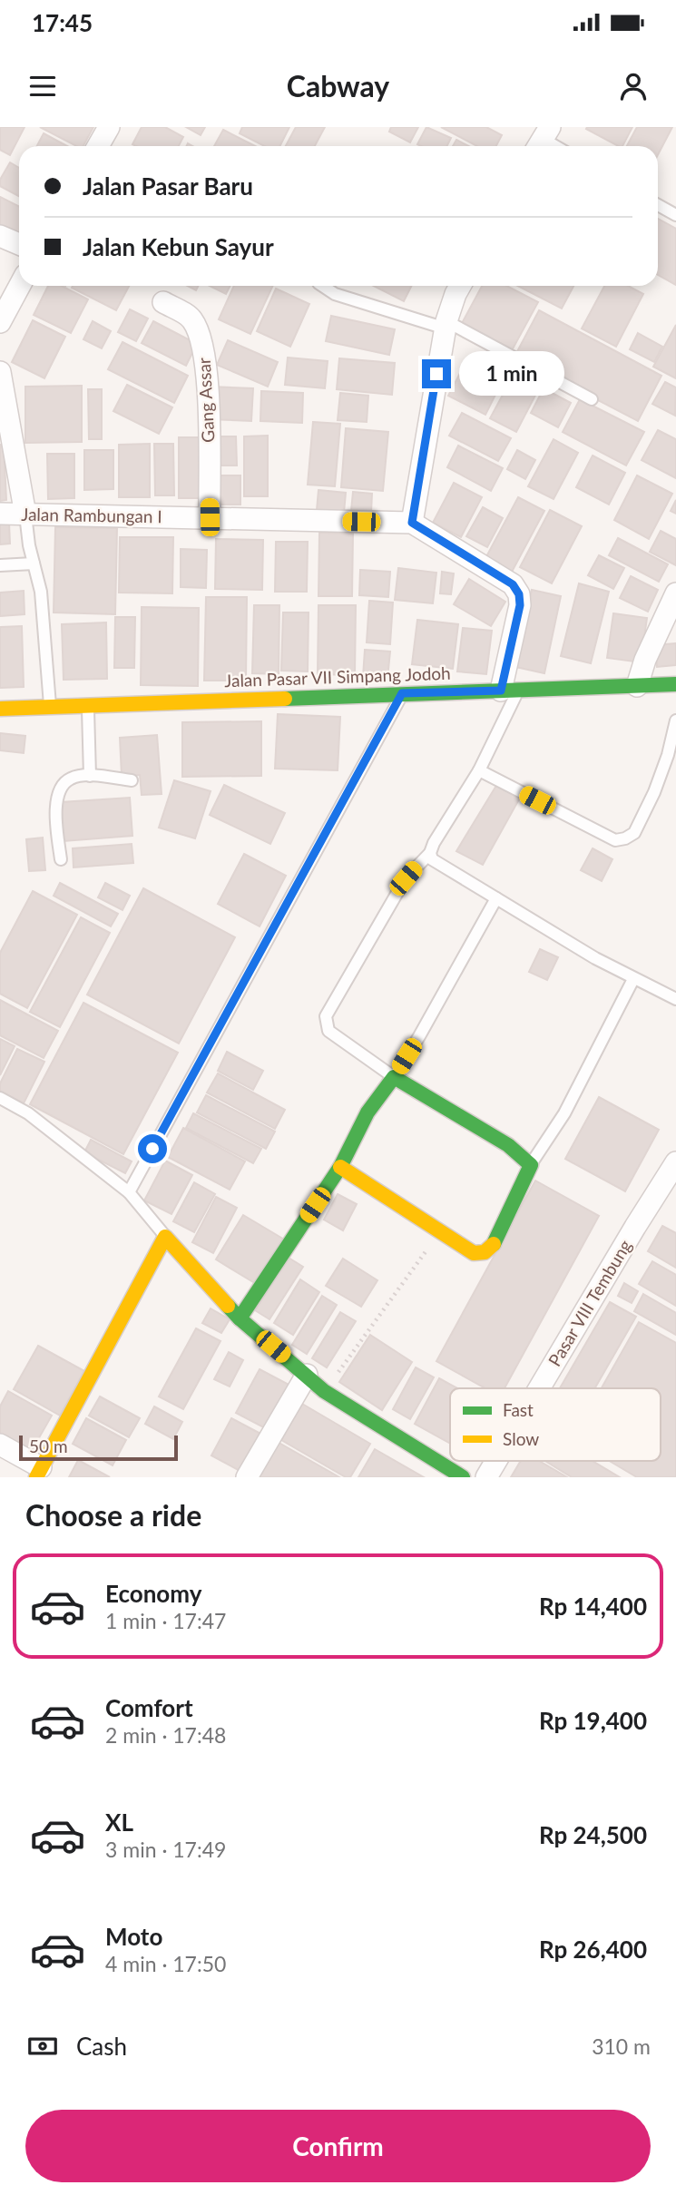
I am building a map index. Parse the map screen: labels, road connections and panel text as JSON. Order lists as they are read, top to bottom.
{
  "streets": {
    "street": [
      "Gang Assar",
      "Jalan Rambungan I",
      "Jalan Pasar VII Simpang Jodoh",
      "Pasar VIII Tembung"
    ]
  },
  "crossings": [
    ["Gang Assar", "Jalan Rambungan I"],
    ["Jalan Rambungan I", "Jalan Pasar VII Simpang Jodoh"]
  ],
  "legend": ["Fast", "Slow"],
  "scale_bar": "50 m",
  "page": {
    "status": "17:45",
    "header": "Cabway",
    "banner": ["Jalan Pasar Baru", "Jalan Kebun Sayur"],
    "bubble": "1 min",
    "scale": "50 m",
    "heading": "Choose a ride",
    "list": [
      {
        "name": "Economy",
        "note": "1 min · 17:47",
        "value": "Rp 14,400"
      },
      {
        "name": "Comfort",
        "note": "2 min · 17:48",
        "value": "Rp 19,400"
      },
      {
        "name": "XL",
        "note": "3 min · 17:49",
        "value": "Rp 24,500"
      },
      {
        "name": "Moto",
        "note": "4 min · 17:50",
        "value": "Rp 26,400"
      }
    ],
    "pay": ["Cash", "310 m"],
    "buttons": "Confirm"
  }
}
